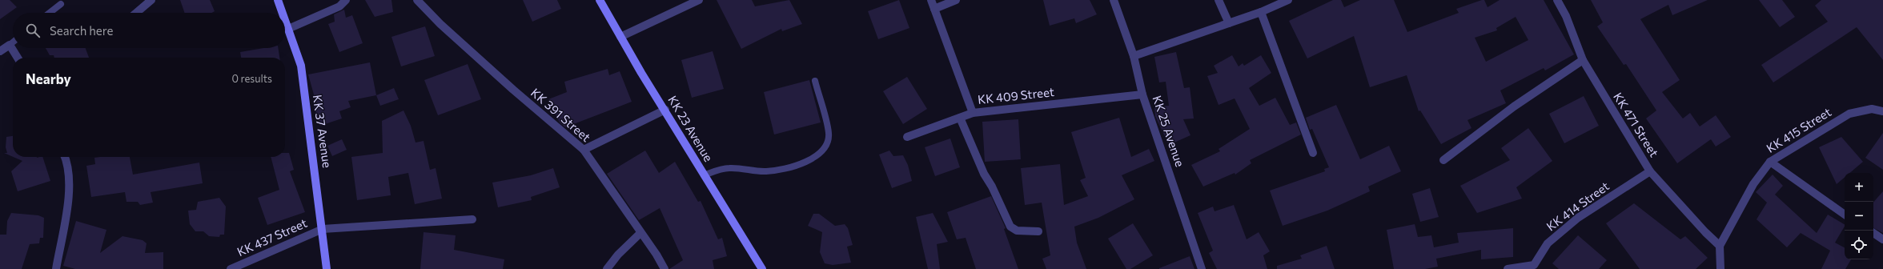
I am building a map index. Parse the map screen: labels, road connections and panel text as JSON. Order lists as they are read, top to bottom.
{
  "streets": {
    "main road": ["KK 23 Avenue", "KK 37 Avenue"],
    "street": [
      "KK 409 Street",
      "KK 391 Street",
      "KK 471 Street",
      "KK 415 Street",
      "KK 25 Avenue",
      "KK 414 Street",
      "KK 437 Street"
    ]
  },
  "crossings": [
    ["KK 409 Street", "KK 25 Avenue"],
    ["KK 471 Street", "KK 415 Street"],
    ["KK 471 Street", "KK 414 Street"],
    ["KK 37 Avenue", "KK 437 Street"]
  ],
  "page": {
    "search": "Search here",
    "heading": ["Nearby", "0 results"],
    "map_buttons": ["+", "−"]
  }
}
